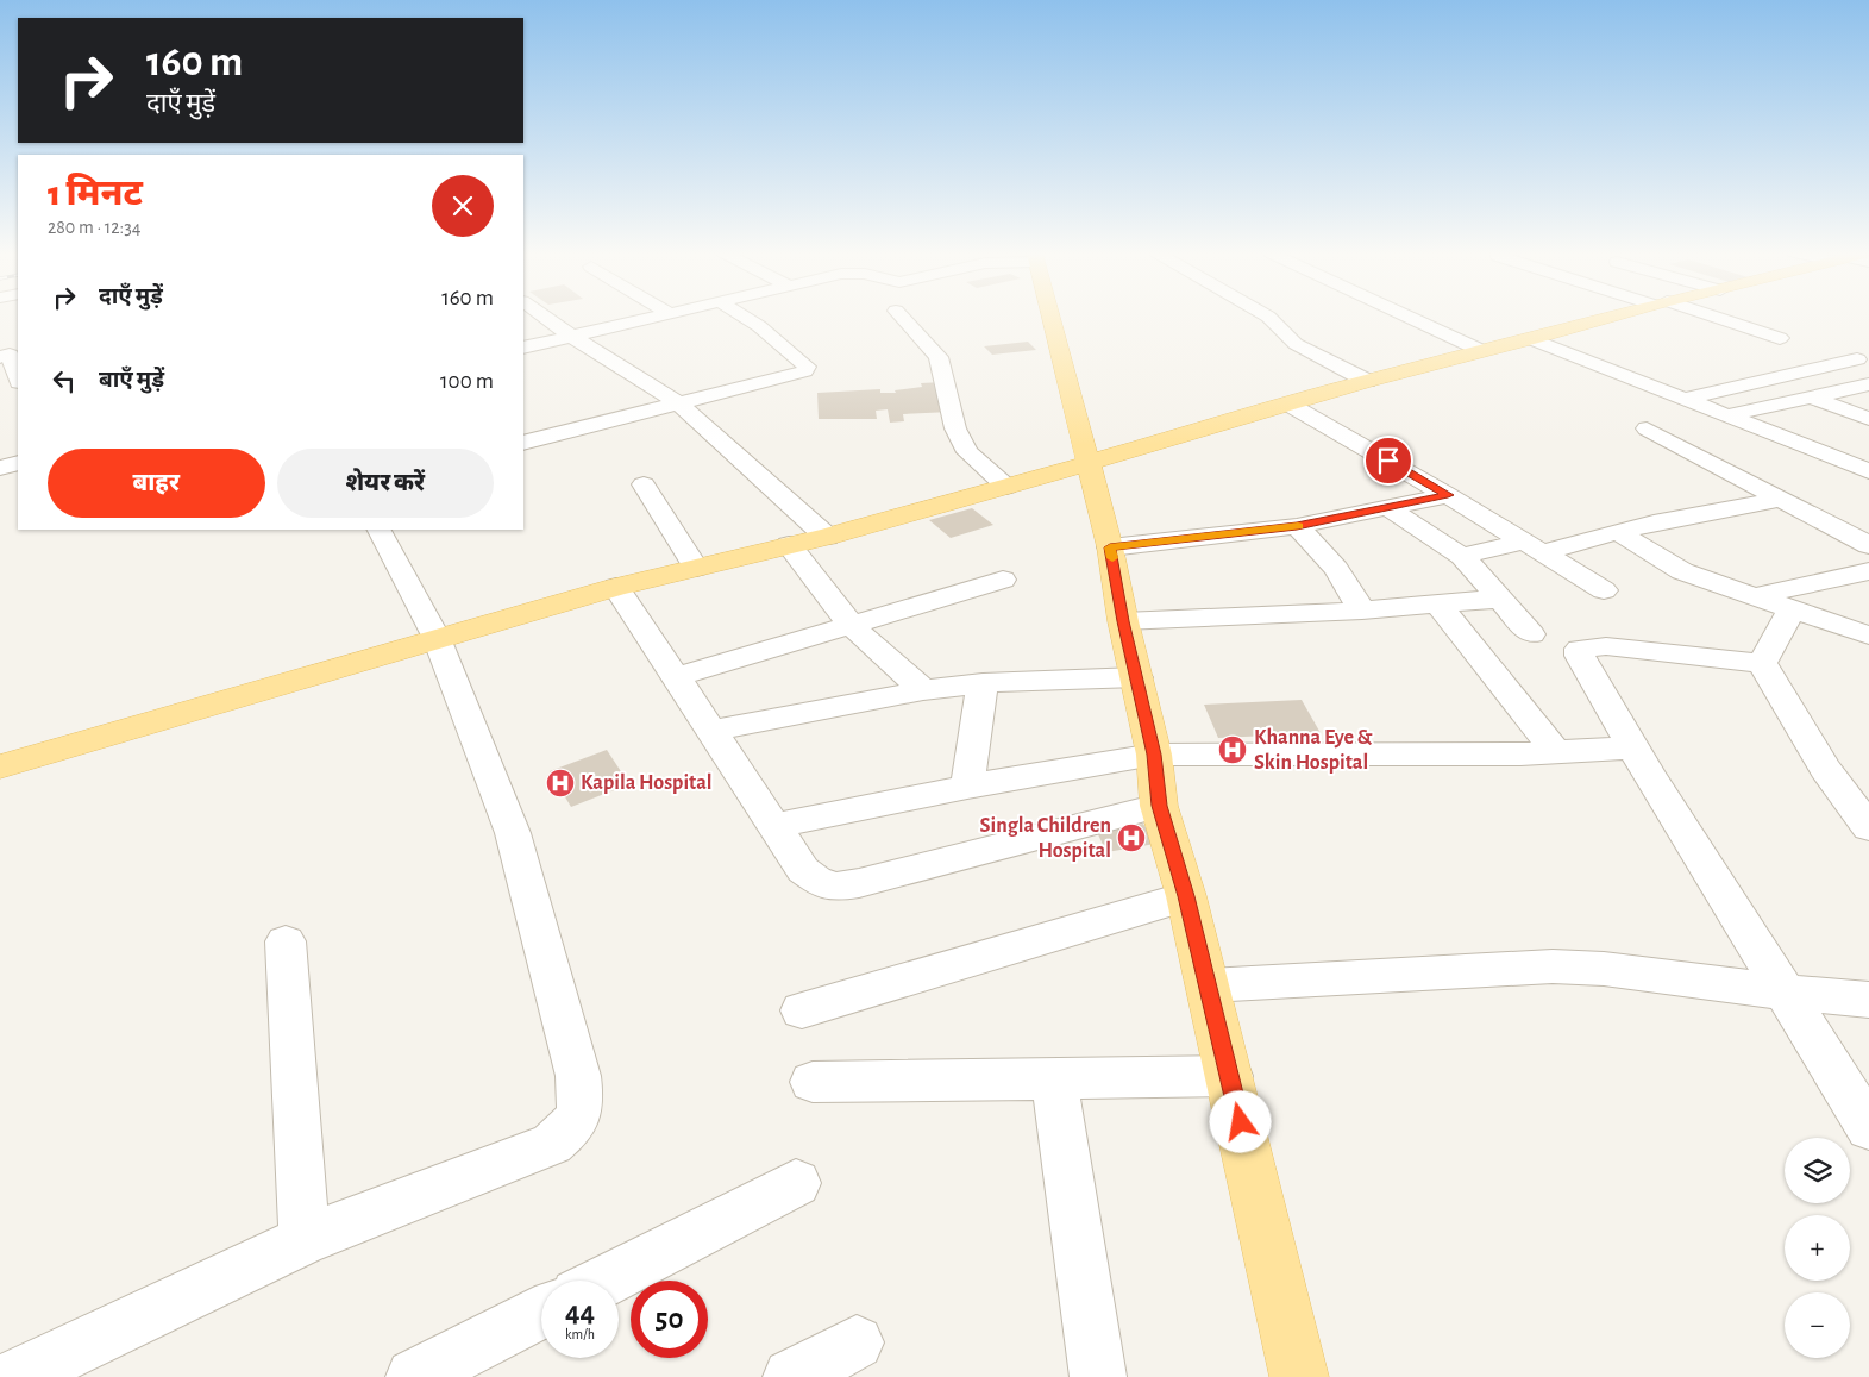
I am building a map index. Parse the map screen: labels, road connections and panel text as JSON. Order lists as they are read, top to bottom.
{
  "places": {
    "hospital": ["Khanna Eye & Skin Hospital", "Kapila Hospital", "Singla Children Hospital"]
  },
  "page": {
    "turn": ["160 m", "दाएँ मुड़ें"],
    "heading": ["1 मिनट", "280 m · 12:34"],
    "list": [
      {
        "name": "दाएँ मुड़ें",
        "value": "160 m"
      },
      {
        "name": "बाएँ मुड़ें",
        "value": "100 m"
      }
    ],
    "buttons": ["बाहर", "शेयर करें"],
    "map_buttons": ["+", "−"],
    "speed": "44 km/h",
    "limit": "50"
  }
}
